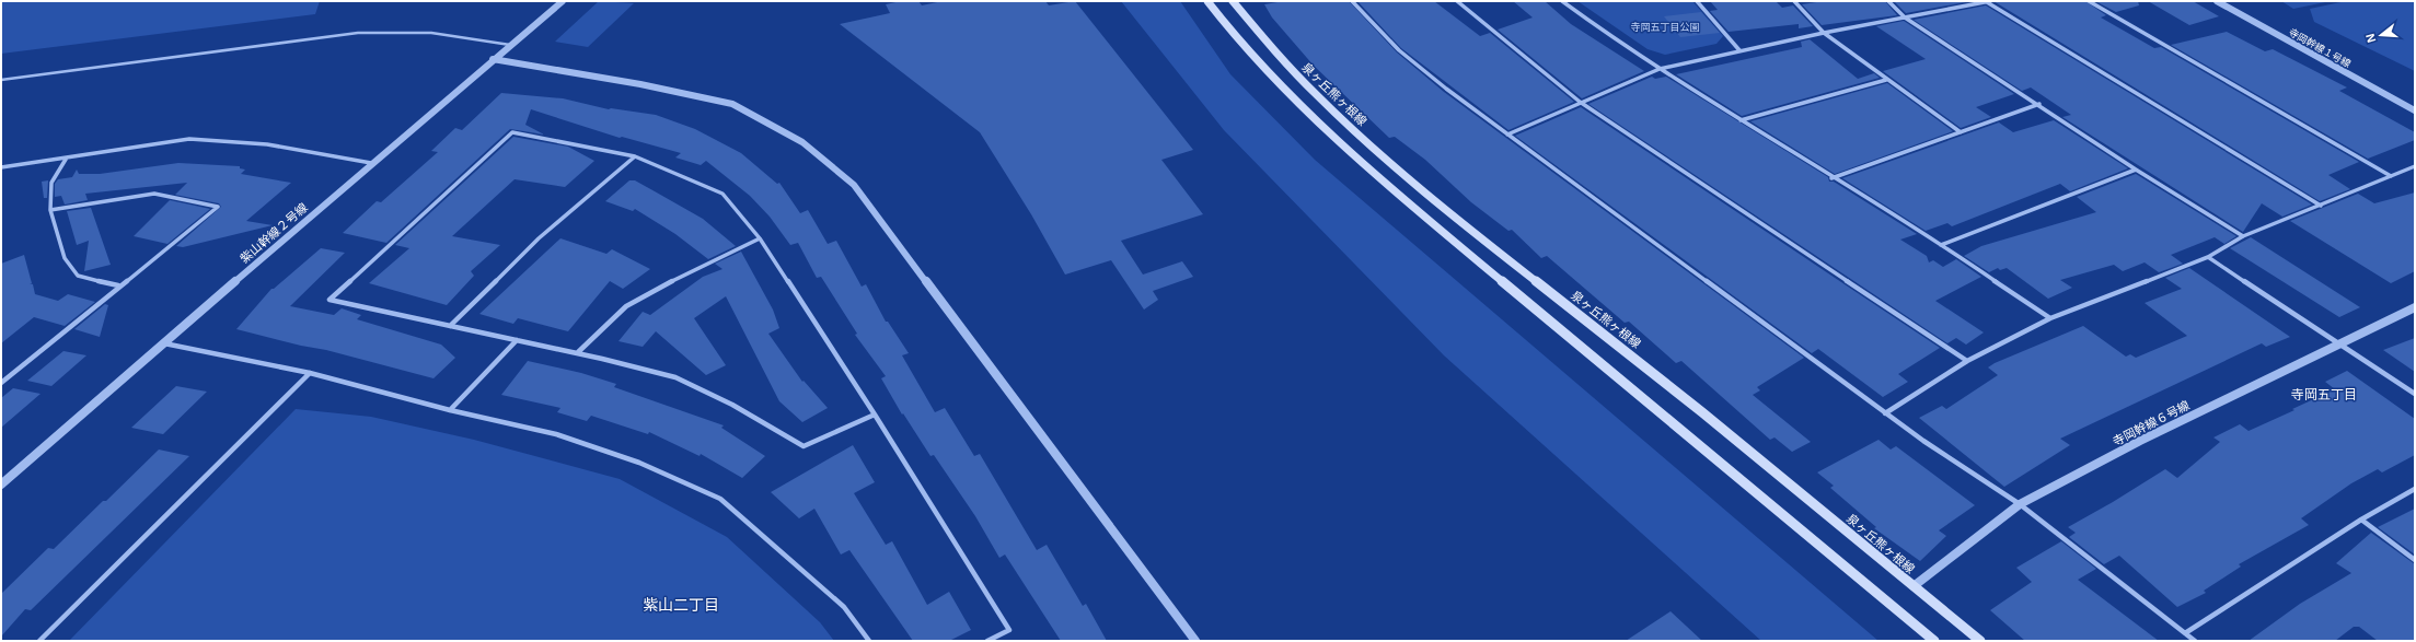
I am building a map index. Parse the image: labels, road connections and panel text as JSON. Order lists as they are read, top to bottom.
{
  "streets": {
    "main road": ["泉ヶ丘熊ヶ根線"],
    "street": ["寺岡幹線１号線", "紫山幹線２号線", "寺岡幹線６号線"]
  },
  "crossings": [
    ["泉ヶ丘熊ヶ根線", "寺岡幹線６号線"]
  ],
  "districts": ["寺岡五丁目", "紫山二丁目"],
  "parks": ["寺岡五丁目公園"],
  "north": "left"
}
